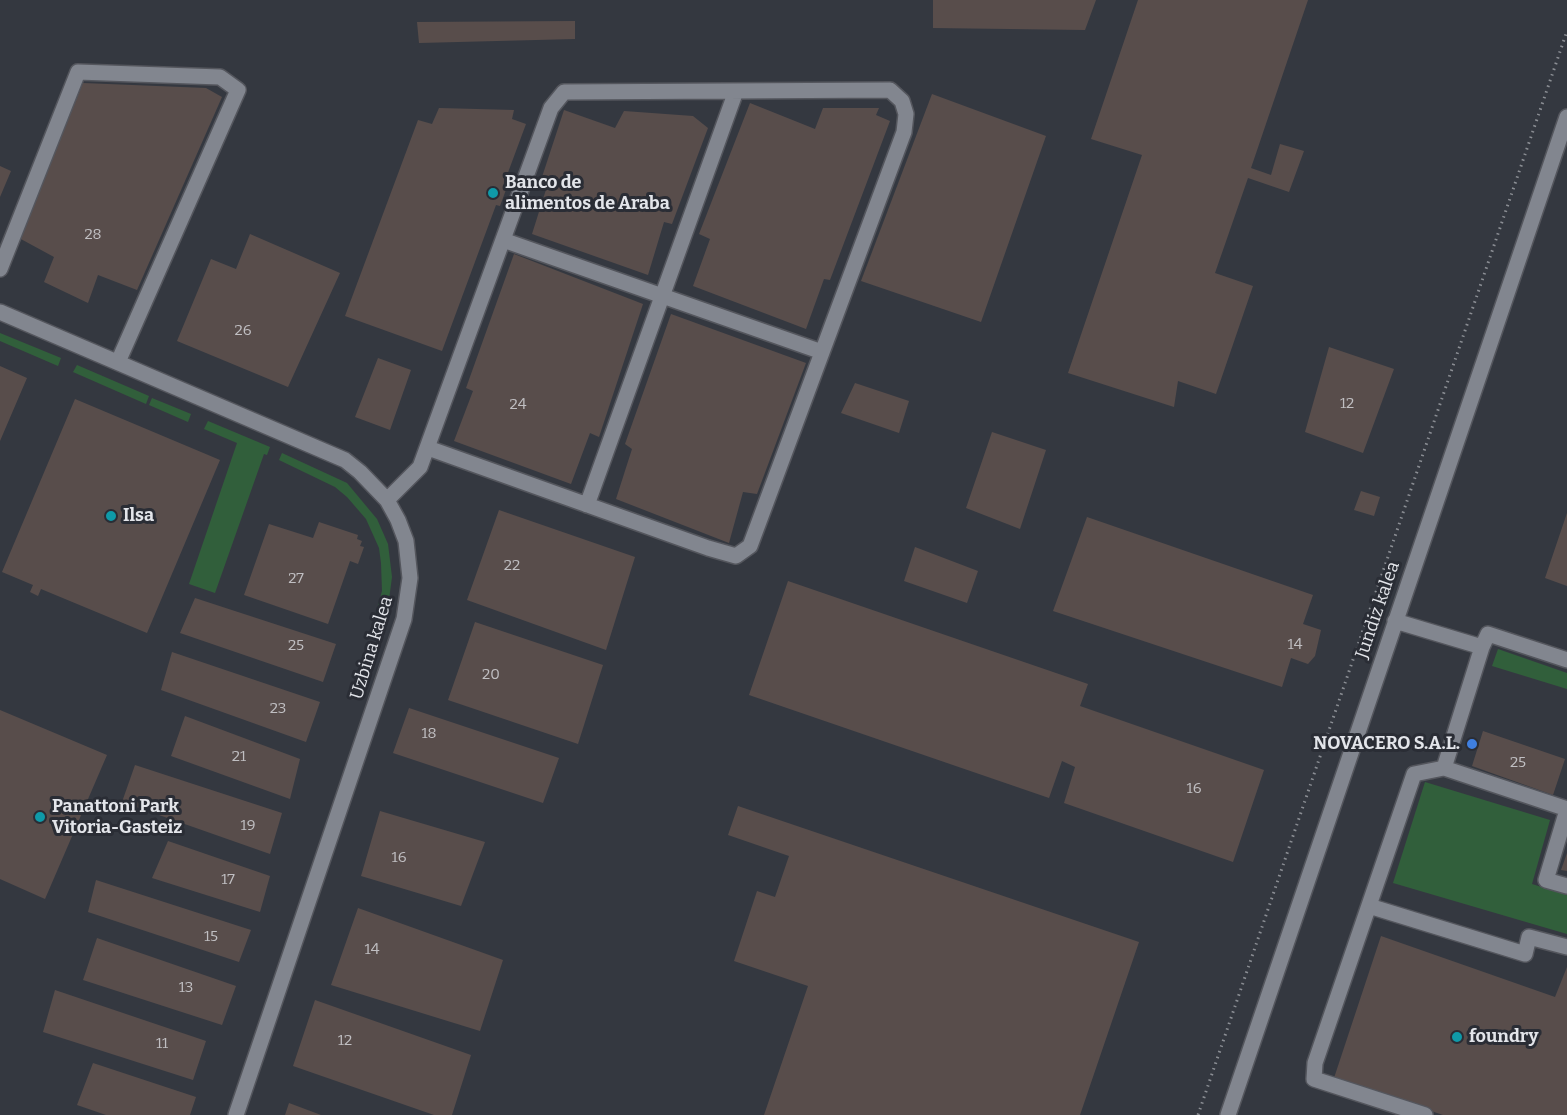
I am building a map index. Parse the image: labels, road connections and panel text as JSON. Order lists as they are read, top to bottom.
{
  "streets": {
    "street": ["Jundiz kalea", "Uzbina kalea"]
  },
  "places": [
    "Banco de alimentos de Araba",
    "Ilsa",
    "NOVACERO S.A.L.",
    "Panattoni Park Vitoria-Gasteiz",
    "foundry"
  ],
  "house_numbers": [
    "28",
    "26",
    "12",
    "24",
    "22",
    "27",
    "14",
    "25",
    "20",
    "23",
    "18",
    "21",
    "25",
    "16",
    "19",
    "16",
    "17",
    "15",
    "14",
    "13",
    "12",
    "11"
  ]
}
